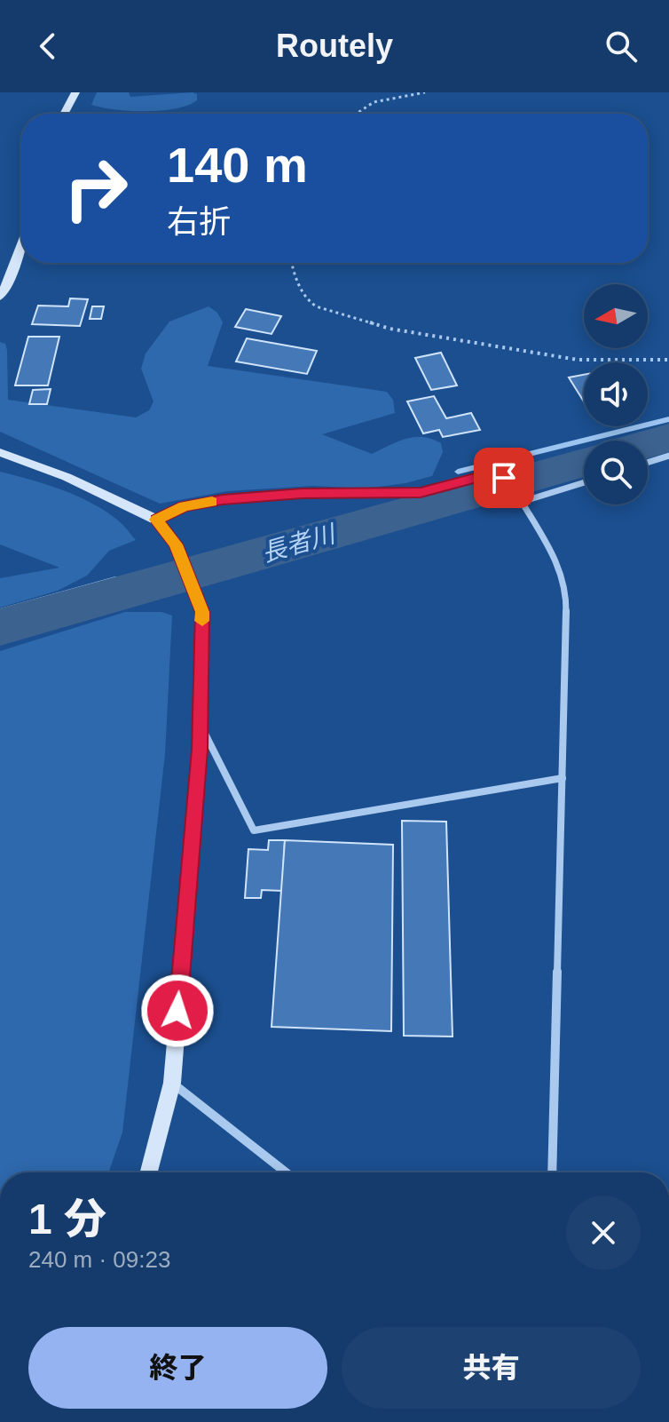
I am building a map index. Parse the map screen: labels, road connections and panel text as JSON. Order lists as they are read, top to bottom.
{
  "water": ["長者川"],
  "north": "left",
  "page": {
    "header": "Routely",
    "turn": ["140 m", "右折"],
    "heading": ["1 分", "240 m · 09:23"],
    "buttons": ["終了", "共有"]
  }
}
